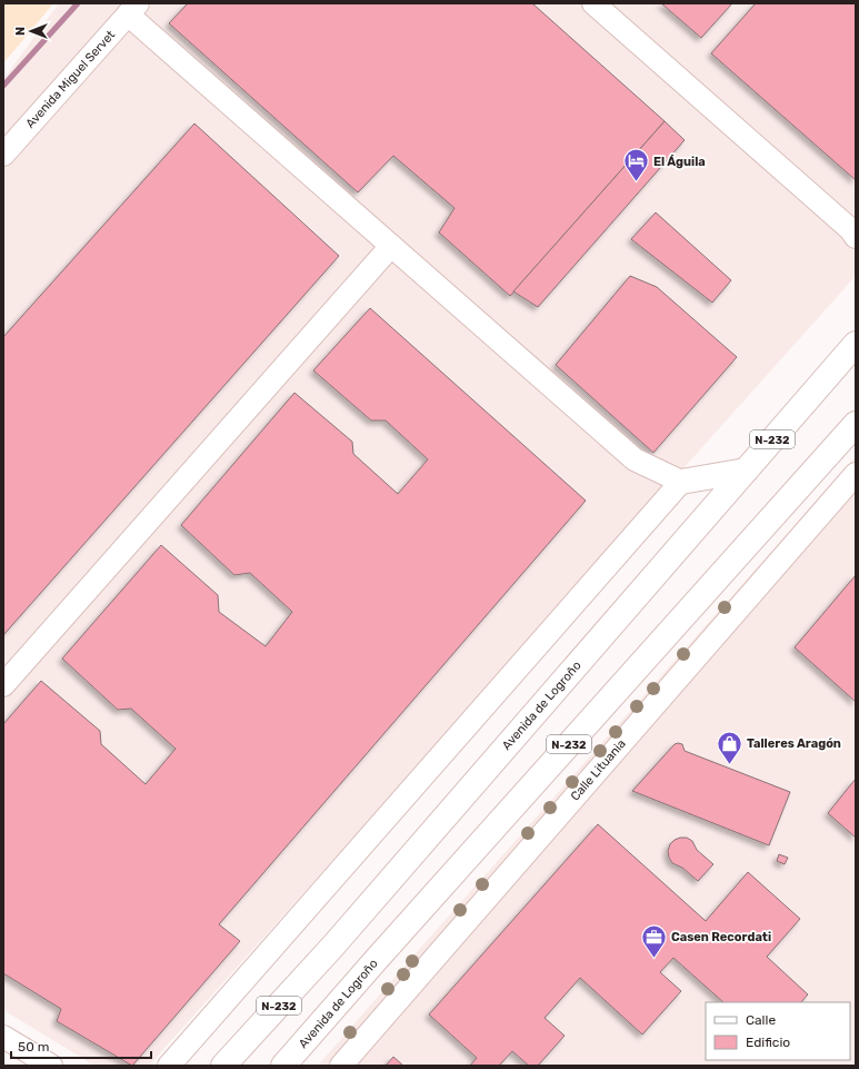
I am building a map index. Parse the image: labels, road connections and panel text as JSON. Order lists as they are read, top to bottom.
{
  "streets": {
    "highway": ["N-232", "Avenida de Logroño"],
    "street": ["Avenida Miguel Servet", "Calle Lituania"]
  },
  "places": {
    "hotel": ["El Águila"],
    "shop": ["Talleres Aragón"],
    "office": ["Casen Recordati"]
  },
  "legend": ["Calle", "Edificio"],
  "scale_bar": "50 m",
  "north": "left"
}
